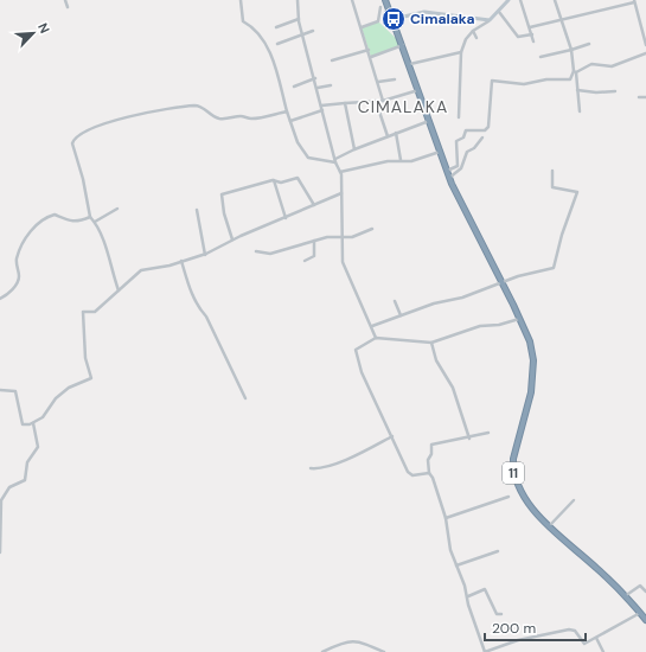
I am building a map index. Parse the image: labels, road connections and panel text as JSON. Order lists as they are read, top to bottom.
{
  "streets": {
    "highway": ["11"]
  },
  "districts": ["CIMALAKA"],
  "places": {
    "bus stop": ["Cimalaka"]
  },
  "scale_bar": "200 m",
  "north": "top right"
}
